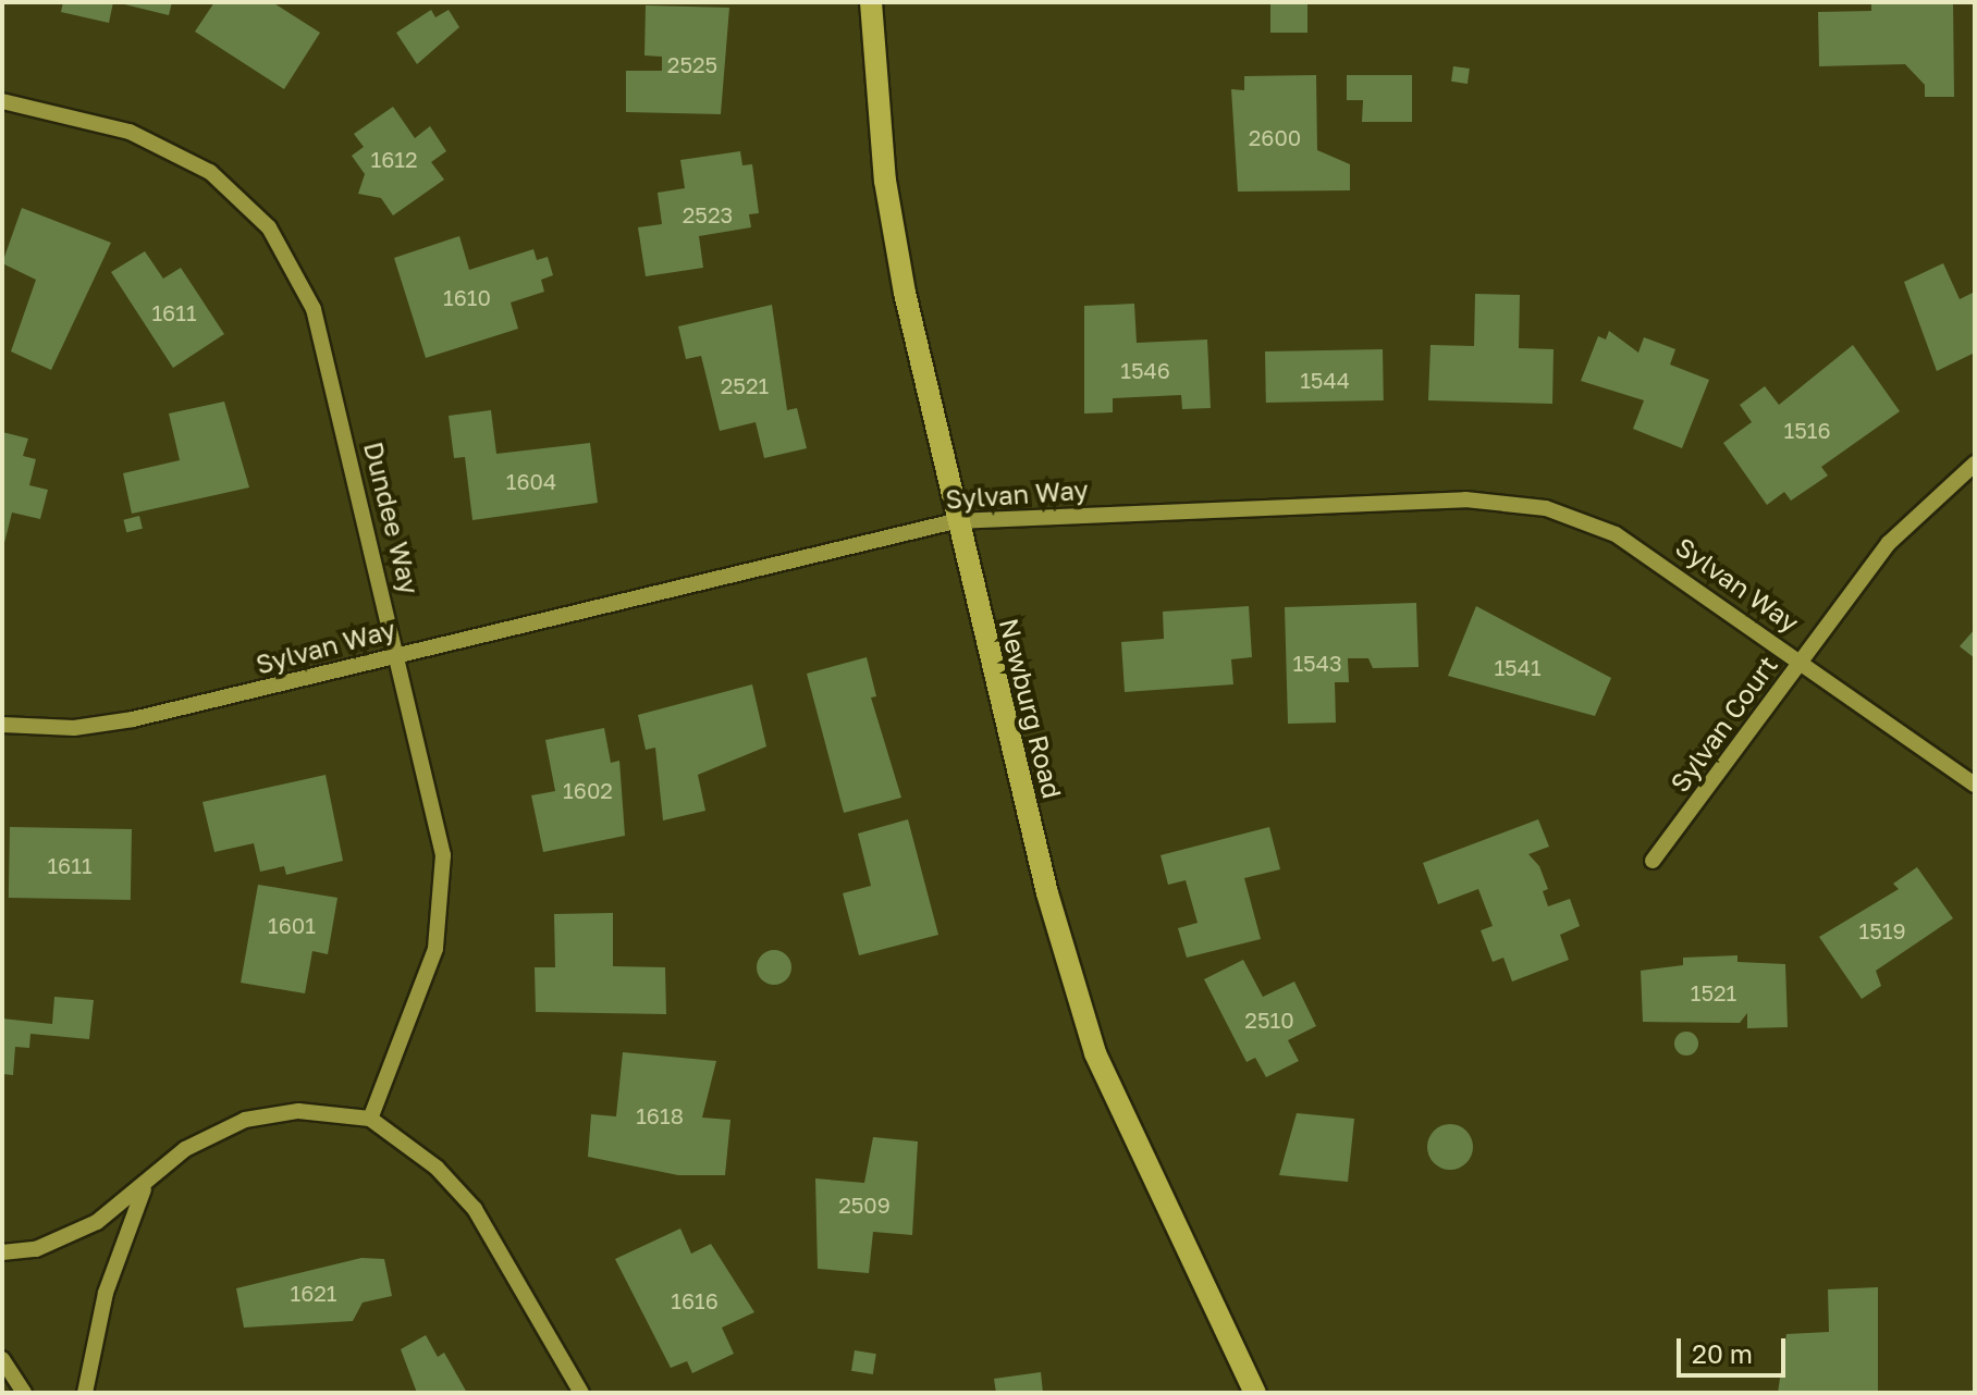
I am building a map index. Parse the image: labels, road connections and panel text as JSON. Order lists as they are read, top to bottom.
{
  "streets": {
    "main road": ["Newburg Road"],
    "street": ["Sylvan Way", "Dundee Way", "Sylvan Court"]
  },
  "crossings": [
    ["Sylvan Way", "Dundee Way"],
    ["Sylvan Way", "Newburg Road"],
    ["Sylvan Way", "Sylvan Court"]
  ],
  "house_numbers": [
    "2525",
    "2600",
    "1612",
    "2523",
    "1610",
    "1611",
    "1546",
    "1544",
    "2521",
    "1516",
    "1604",
    "1543",
    "1541",
    "1602",
    "1611",
    "1601",
    "1519",
    "1521",
    "2510",
    "1618",
    "2509",
    "1621",
    "1616"
  ],
  "scale_bar": "20 m"
}
